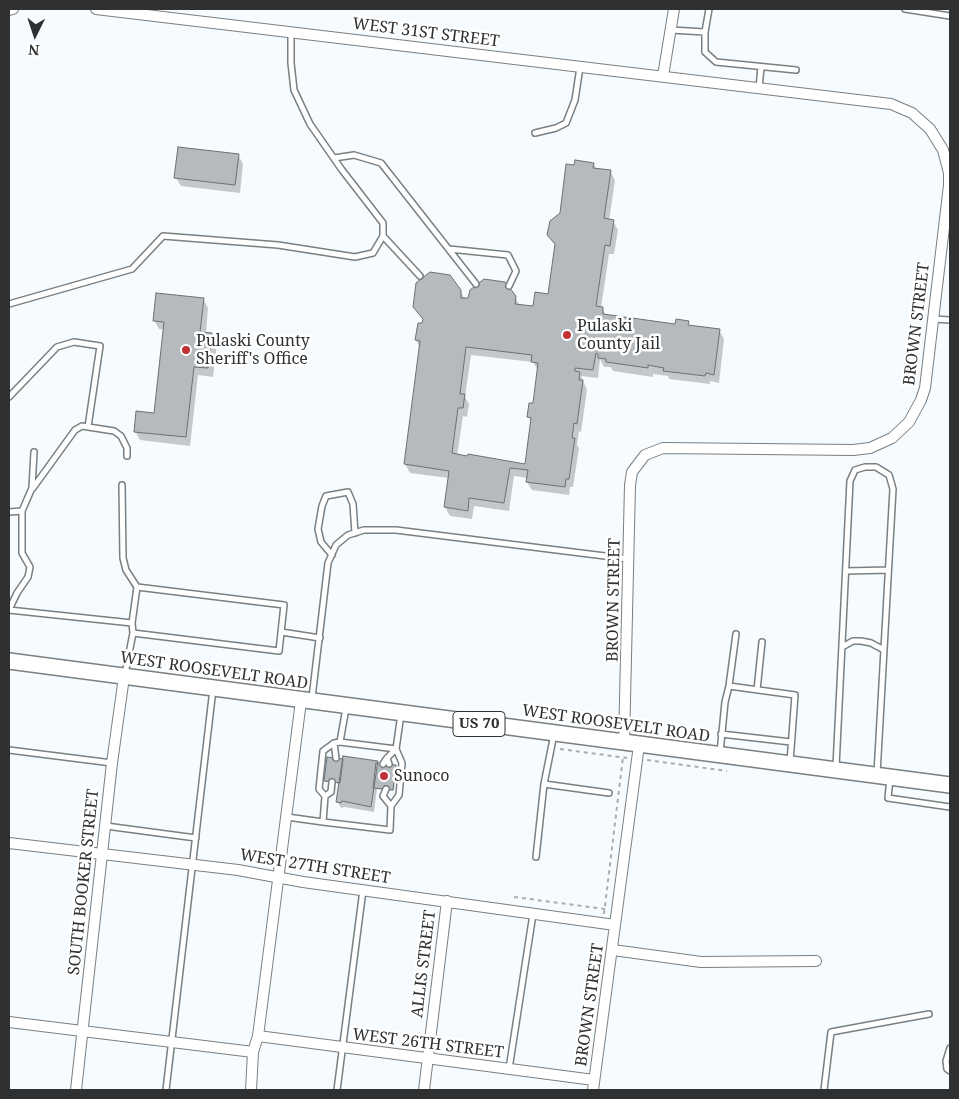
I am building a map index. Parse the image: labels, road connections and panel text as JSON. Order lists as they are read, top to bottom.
{
  "streets": {
    "main road": ["WEST ROOSEVELT ROAD", "US 70"],
    "street": [
      "WEST 31ST STREET",
      "BROWN STREET",
      "WEST 27TH STREET",
      "SOUTH BOOKER STREET",
      "ALLIS STREET",
      "WEST 26TH STREET"
    ]
  },
  "crossings": [
    ["WEST 31ST STREET", "BROWN STREET"],
    ["BROWN STREET", "WEST ROOSEVELT ROAD"],
    ["BROWN STREET", "WEST 27TH STREET"],
    ["BROWN STREET", "WEST 26TH STREET"],
    ["WEST ROOSEVELT ROAD", "SOUTH BOOKER STREET"],
    ["WEST 27TH STREET", "SOUTH BOOKER STREET"],
    ["WEST 27TH STREET", "ALLIS STREET"],
    ["ALLIS STREET", "WEST 26TH STREET"]
  ],
  "places": ["Pulaski County Jail", "Pulaski County Sheriff's Office", "Sunoco"],
  "north": "bottom"
}
